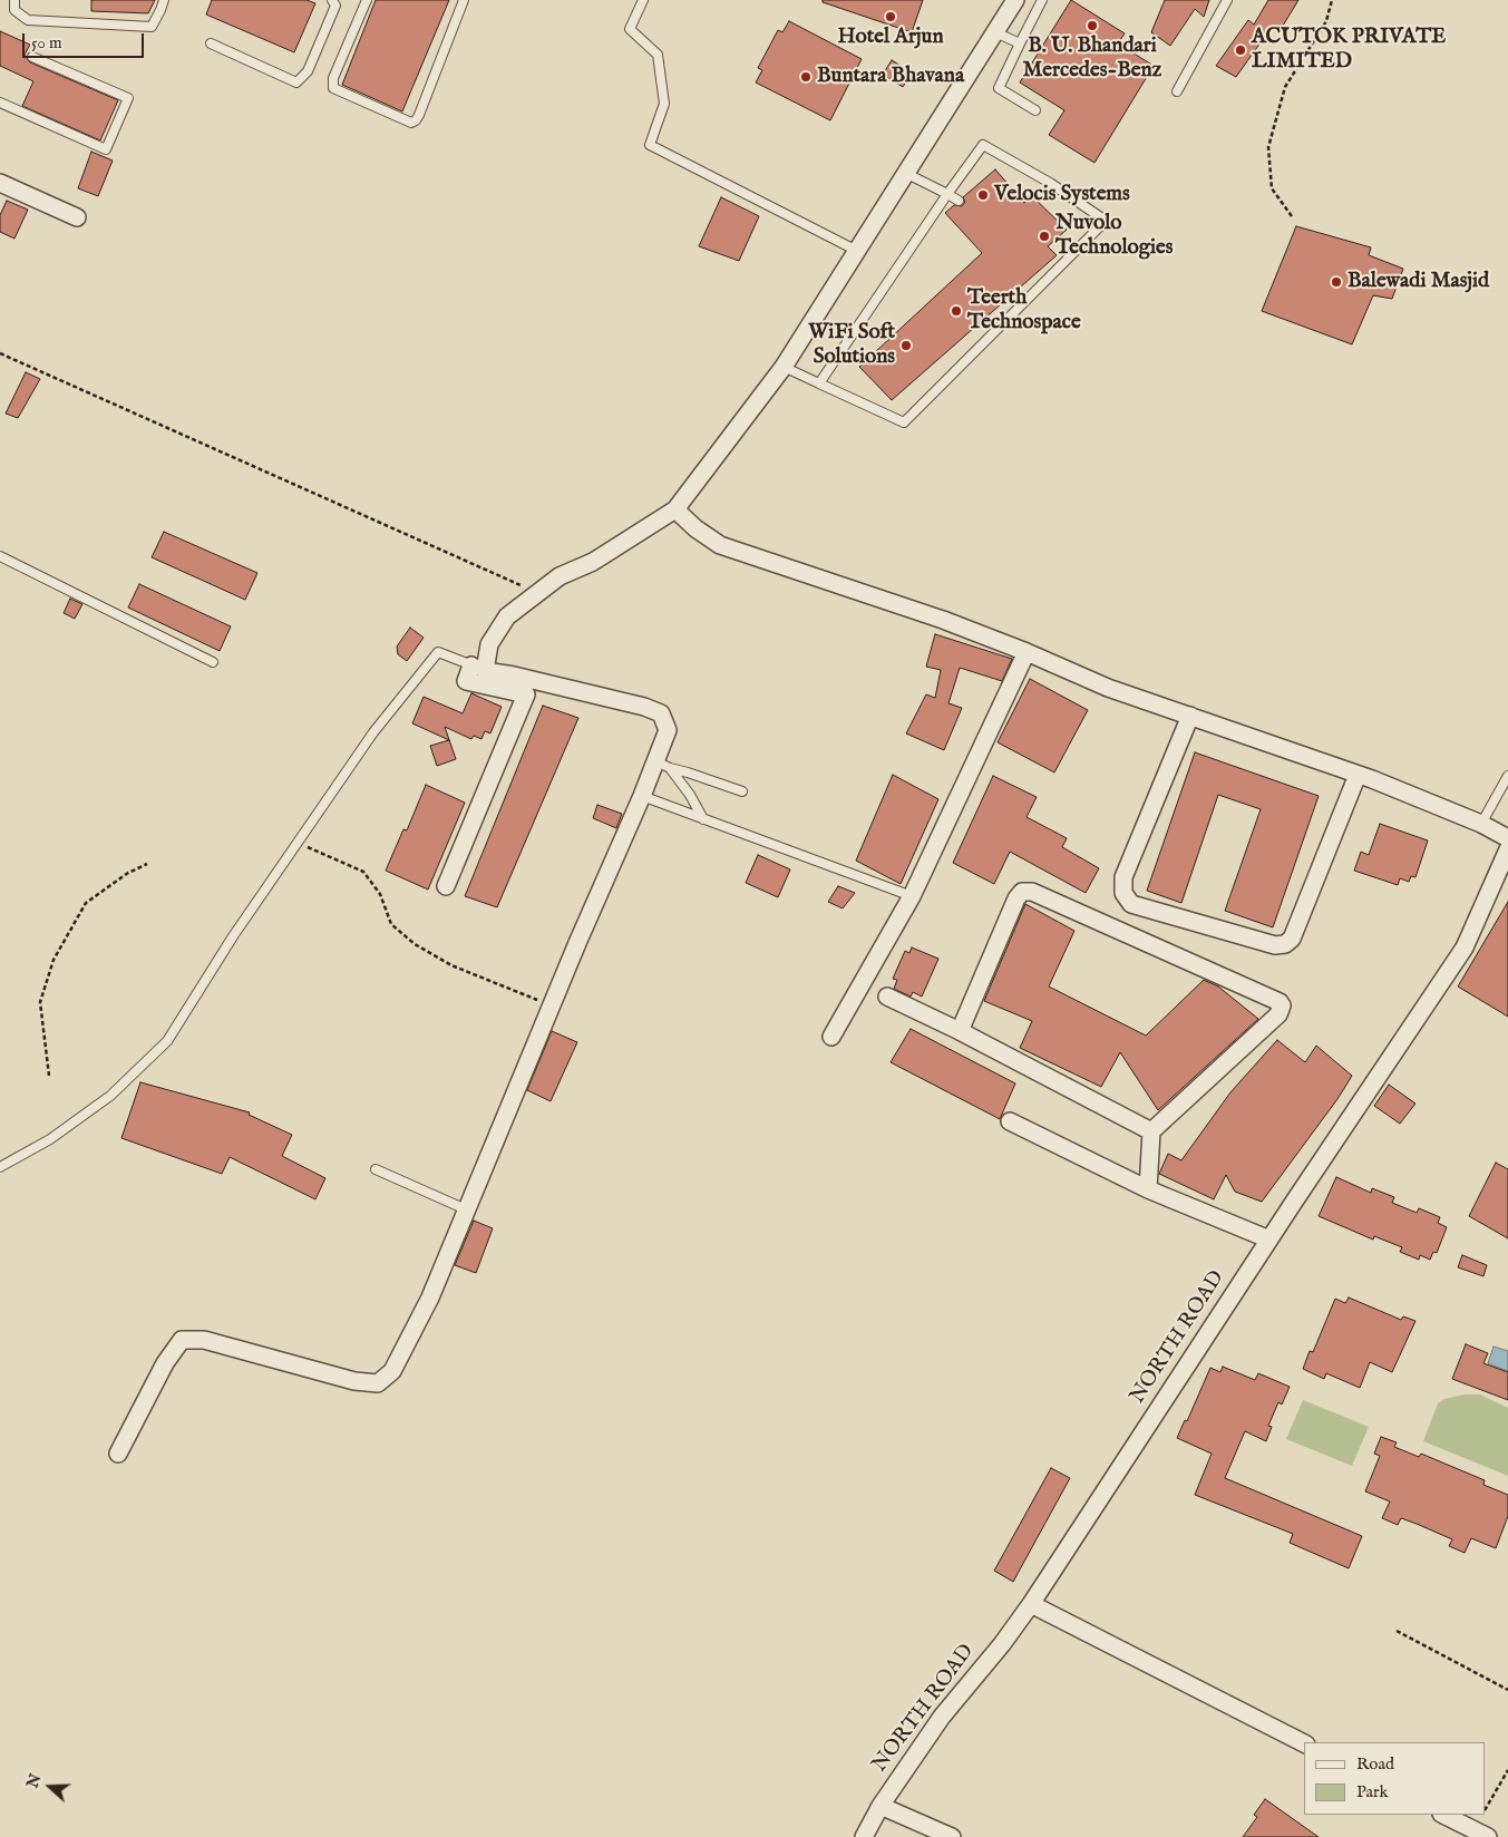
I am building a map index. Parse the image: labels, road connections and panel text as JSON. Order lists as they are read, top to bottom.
{
  "streets": {
    "street": ["NORTH ROAD"]
  },
  "places": [
    "Hotel Arjun",
    "B. U. Bhandari Mercedes-Benz",
    "ACUTOK PRIVATE LIMITED",
    "Buntara Bhavana",
    "Velocis Systems",
    "Nuvolo Technologies",
    "Balewadi Masjid",
    "Teerth Technospace",
    "WiFi Soft Solutions"
  ],
  "legend": ["Road", "Park"],
  "scale_bar": "50 m",
  "north": "left"
}
